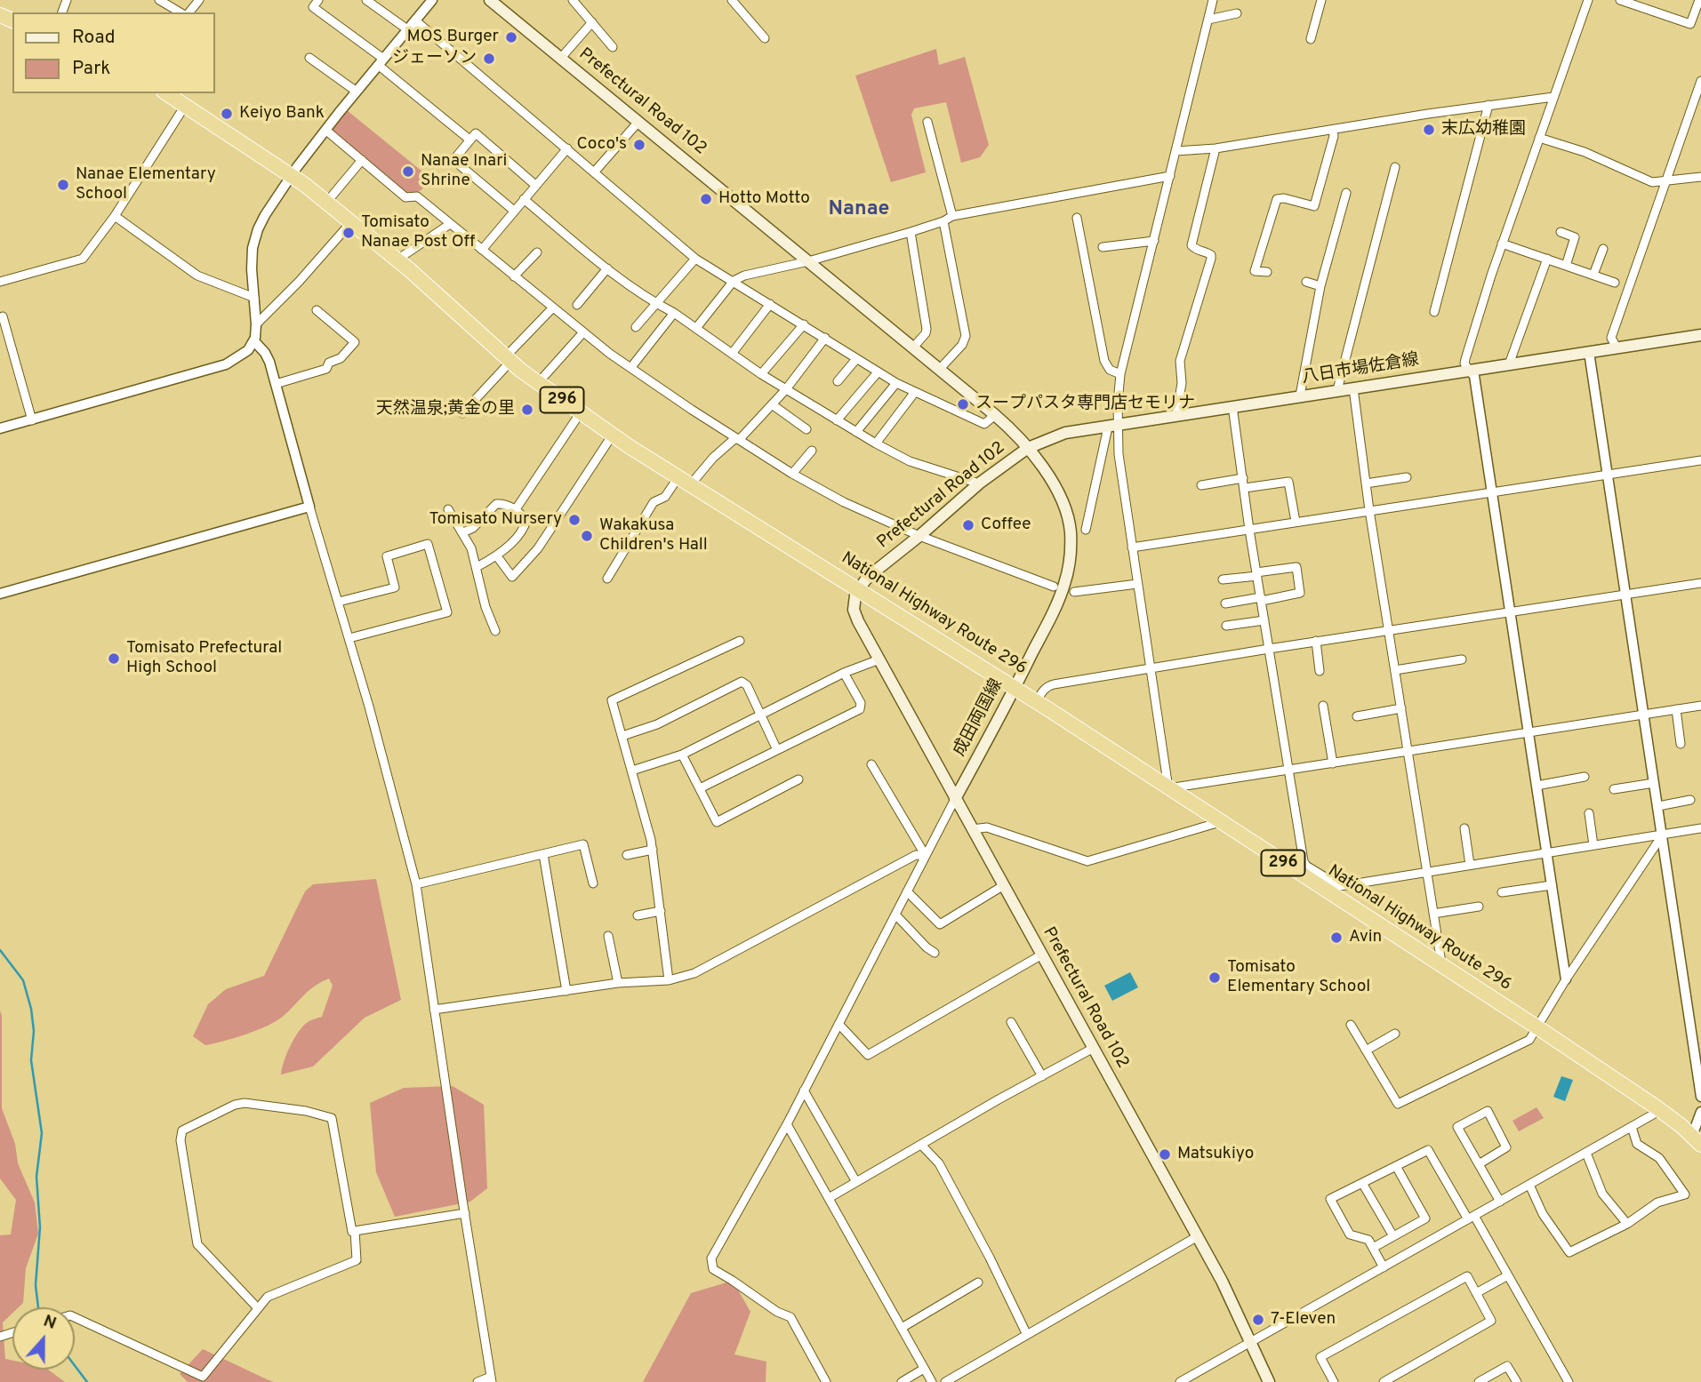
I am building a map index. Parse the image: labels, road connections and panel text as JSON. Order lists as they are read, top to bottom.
{
  "streets": {
    "highway": ["296", "National Highway Route 296"],
    "main road": ["Prefectural Road 102", "八日市場佐倉線", "成田両国線"]
  },
  "crossings": [
    ["Prefectural Road 102", "八日市場佐倉線"],
    ["Prefectural Road 102", "National Highway Route 296"],
    ["Prefectural Road 102", "成田両国線"],
    ["八日市場佐倉線", "成田両国線"],
    ["National Highway Route 296", "成田両国線"]
  ],
  "districts": ["Nanae"],
  "places": [
    "MOS Burger",
    "ジェーソン",
    "Keiyo Bank",
    "末広幼稚園",
    "Coco's",
    "Nanae Inari Shrine",
    "Nanae Elementary School",
    "Hotto Motto",
    "Tomisato Nanae Post Off",
    "スープパスタ専門店セモリナ",
    "天然温泉;黄金の里",
    "Tomisato Nursery",
    "Coffee",
    "Wakakusa Children's Hall",
    "Tomisato Prefectural High School",
    "Avin",
    "Tomisato Elementary School",
    "Matsukiyo",
    "7-Eleven"
  ],
  "legend": ["Road", "Park"],
  "north": "top"
}
